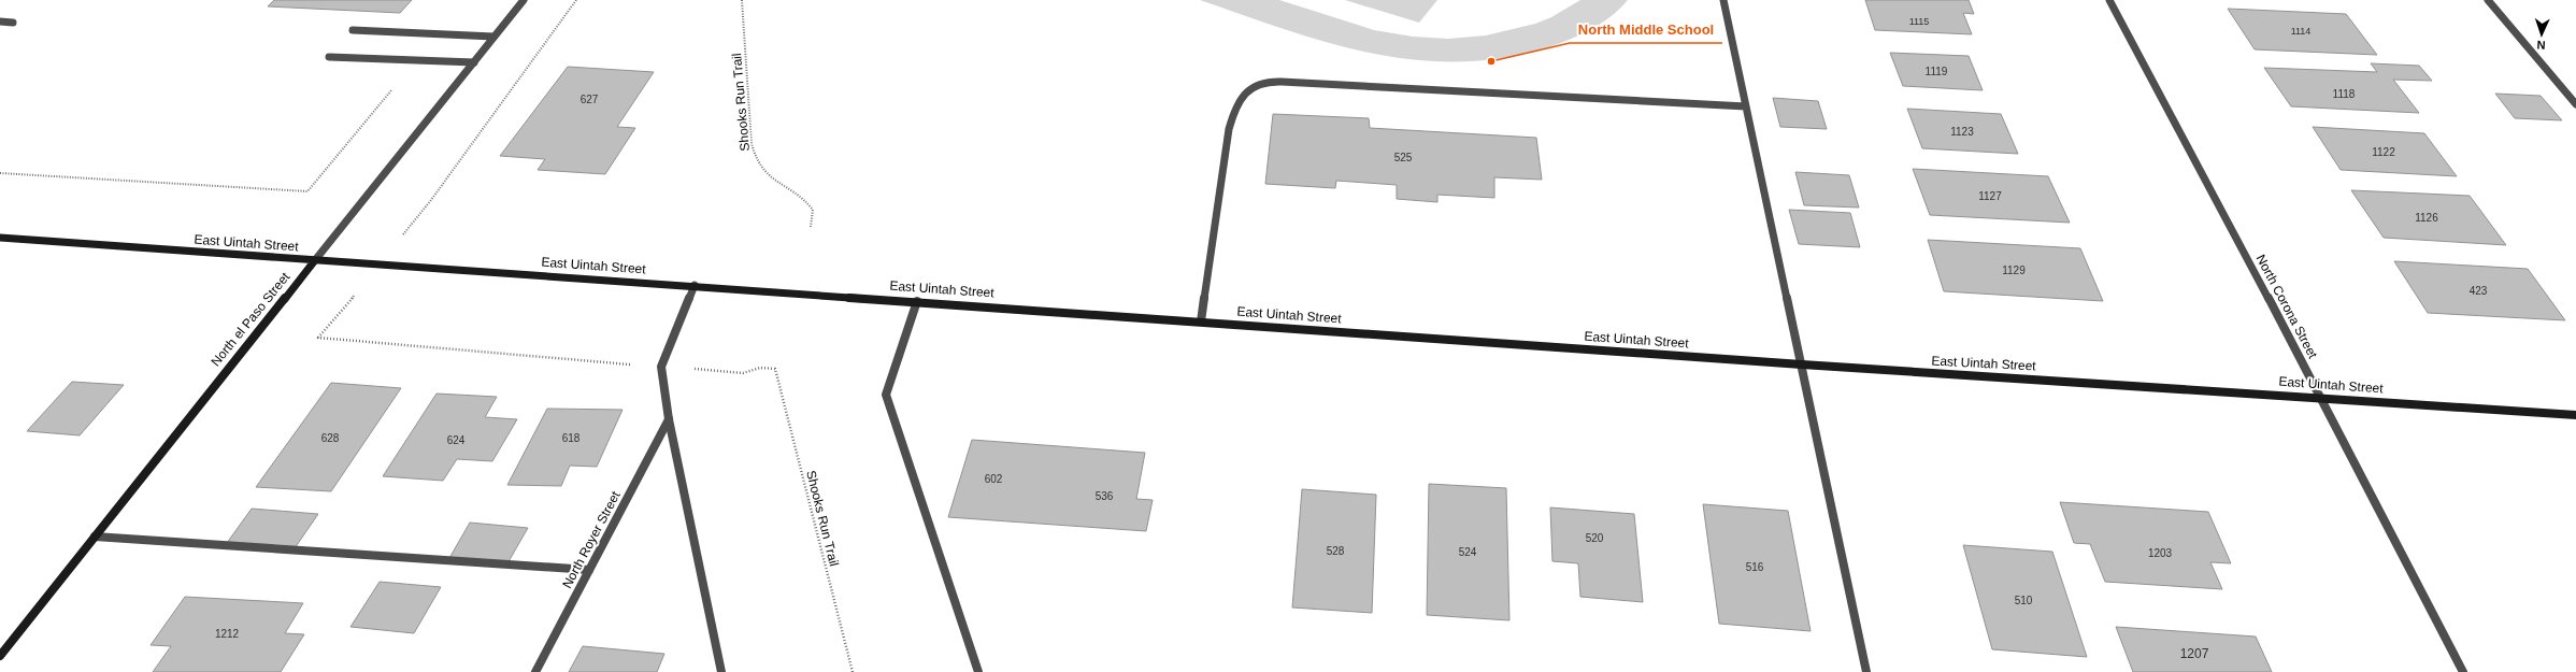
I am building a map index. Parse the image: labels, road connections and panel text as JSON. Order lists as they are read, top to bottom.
{
  "streets": {
    "main road": ["East Uintah Street", "North el Paso Street"],
    "street": ["North Corona Street", "North Royer Street"],
    "path": ["Shooks Run Trail"]
  },
  "crossings": [
    ["East Uintah Street", "North Corona Street"],
    ["East Uintah Street", "North el Paso Street"]
  ],
  "places": ["North Middle School"],
  "house_numbers": [
    "1115",
    "1114",
    "1119",
    "1118",
    "627",
    "1123",
    "1122",
    "525",
    "1127",
    "1126",
    "1129",
    "423",
    "628",
    "618",
    "624",
    "602",
    "536",
    "520",
    "528",
    "524",
    "1203",
    "516",
    "510",
    "1212",
    "1207"
  ],
  "north": "bottom"
}
